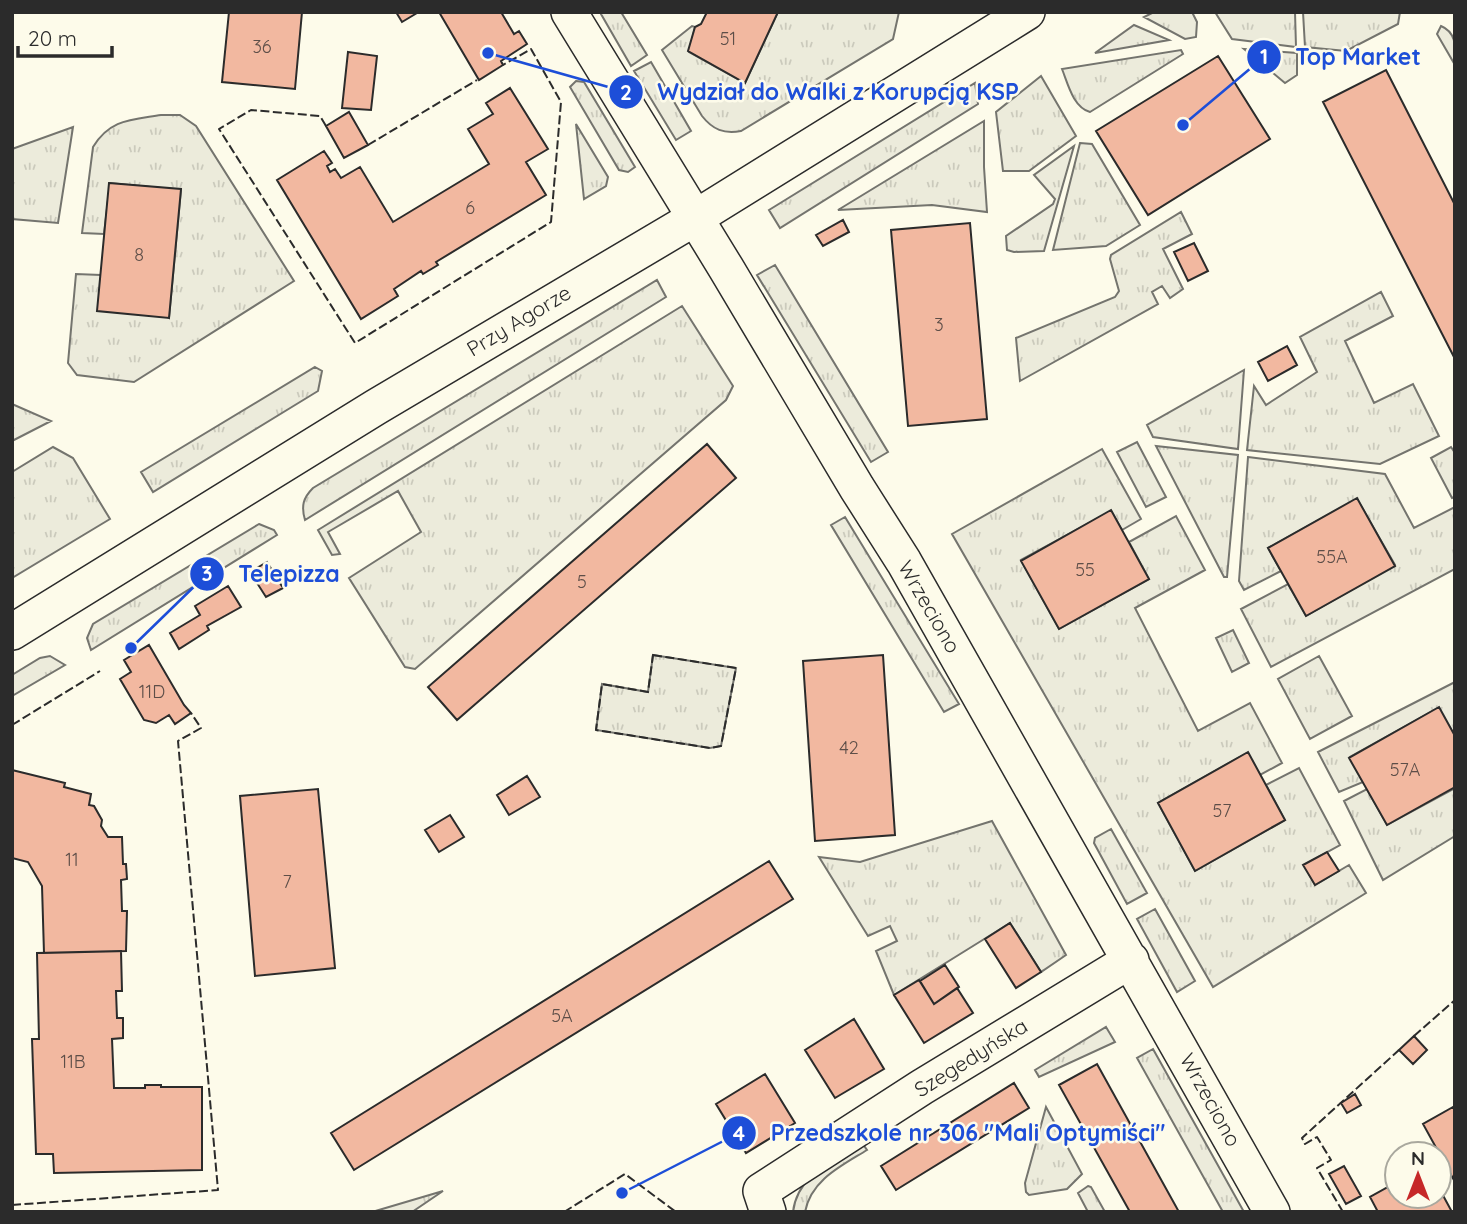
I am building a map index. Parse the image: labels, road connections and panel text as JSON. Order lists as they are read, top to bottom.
{
  "streets": {
    "street": ["Przy Agorze", "Wrzeciono", "Szegedyńska"]
  },
  "crossings": [
    ["Przy Agorze", "Wrzeciono"],
    ["Wrzeciono", "Szegedyńska"]
  ],
  "places": [
    "Wydział do Walki z Korupcją KSP",
    "Top Market",
    "Telepizza",
    "Przedszkole nr 306 \"Mali Optymiści\""
  ],
  "house_numbers": [
    "51",
    "36",
    "6",
    "8",
    "3",
    "55A",
    "55",
    "5",
    "11D",
    "42",
    "57A",
    "57",
    "11",
    "7",
    "5A",
    "11B"
  ],
  "scale_bar": "20 m",
  "north": "top"
}
